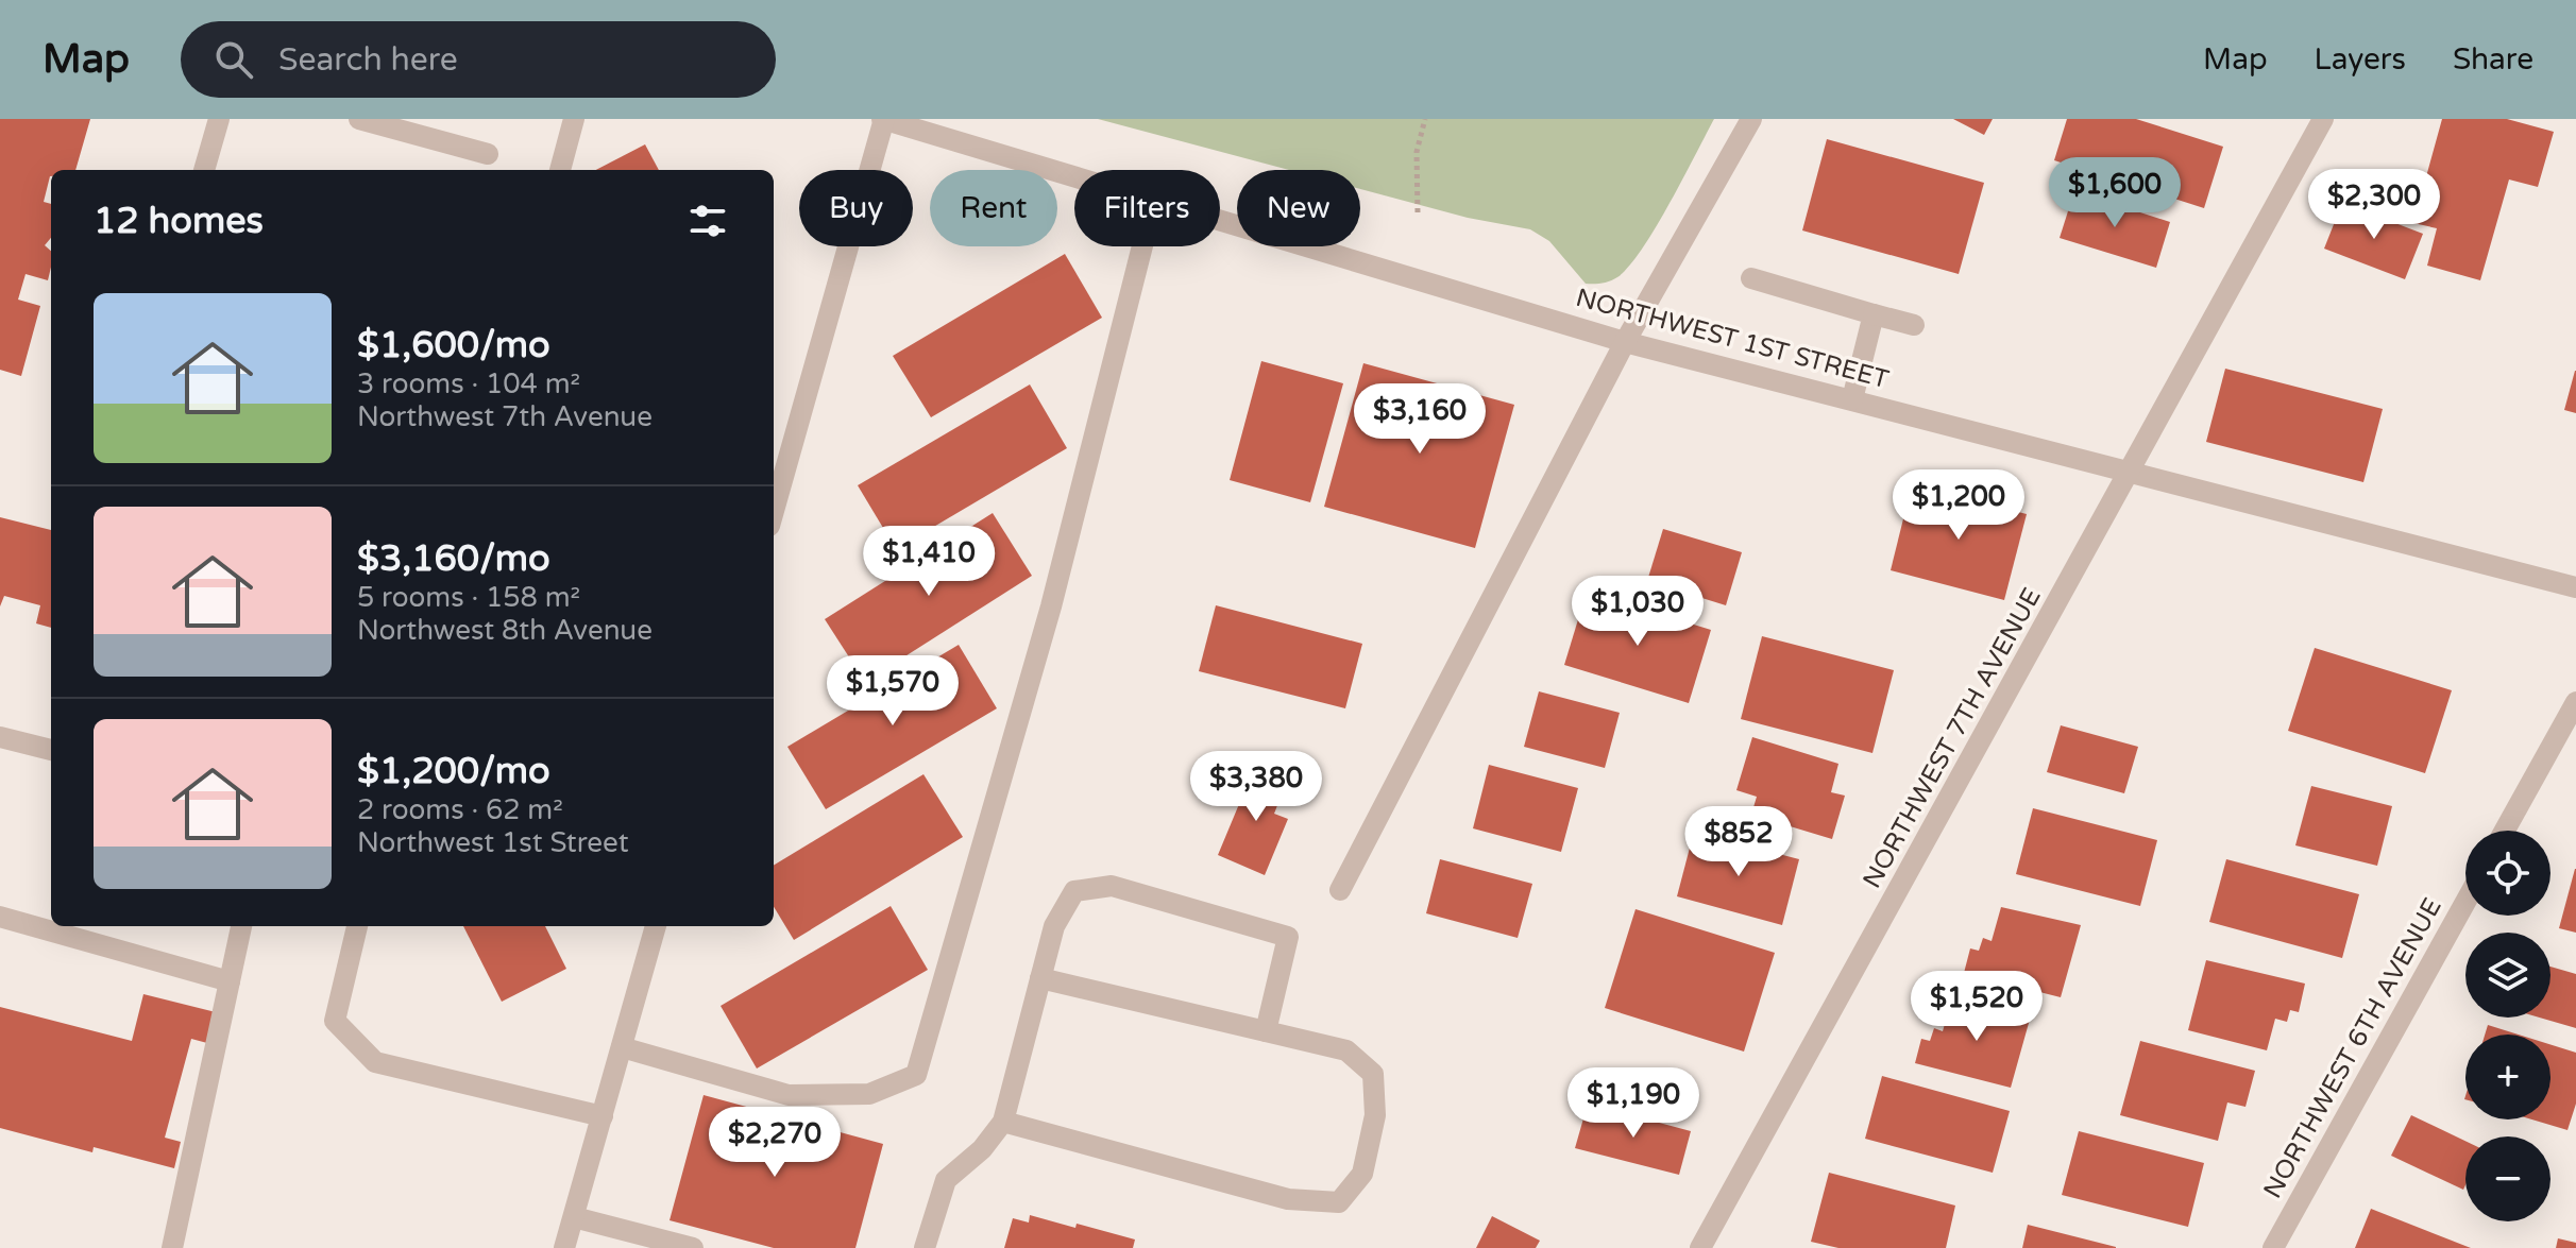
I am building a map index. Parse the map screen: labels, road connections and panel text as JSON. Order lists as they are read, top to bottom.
{
  "streets": {
    "street": ["NORTHWEST 1ST STREET", "NORTHWEST 7TH AVENUE", "NORTHWEST 6TH AVENUE"]
  },
  "crossings": [
    ["NORTHWEST 1ST STREET", "NORTHWEST 7TH AVENUE"]
  ],
  "page": {
    "header": "Map",
    "search": "Search here",
    "nav": ["Map", "Layers", "Share"],
    "price": [
      "$1,600",
      "$2,300",
      "$3,160",
      "$1,200",
      "$1,410",
      "$1,030",
      "$1,570",
      "$3,380",
      "$852",
      "$1,520",
      "$1,190",
      "$2,270"
    ],
    "chip": [
      "Buy",
      "Rent",
      "Filters",
      "New"
    ],
    "heading": "12 homes",
    "list": [
      {
        "name": "$1,600/mo",
        "note": "3 rooms · 104 m² · Northwest 7th Avenue"
      },
      {
        "name": "$3,160/mo",
        "note": "5 rooms · 158 m² · Northwest 8th Avenue"
      },
      {
        "name": "$1,200/mo",
        "note": "2 rooms · 62 m² · Northwest 1st Street"
      }
    ],
    "map_buttons": ["+", "−"]
  }
}
